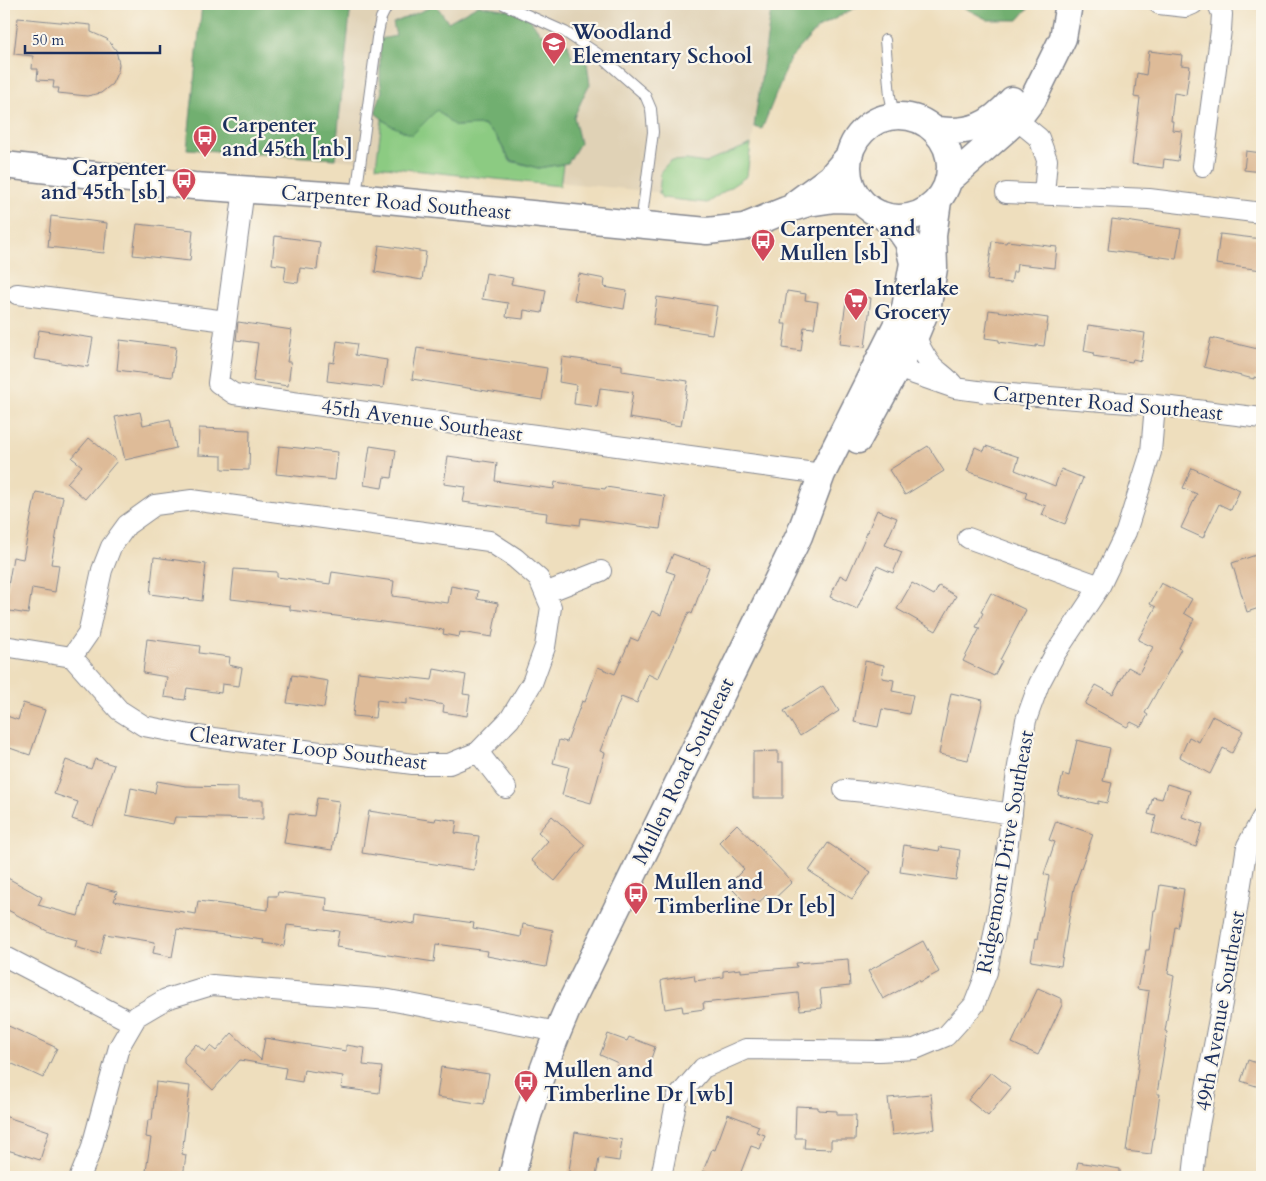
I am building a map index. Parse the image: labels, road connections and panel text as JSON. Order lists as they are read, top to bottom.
{
  "streets": {
    "street": [
      "Carpenter Road Southeast",
      "45th Avenue Southeast",
      "Clearwater Loop Southeast",
      "Mullen Road Southeast",
      "Ridgemont Drive Southeast",
      "49th Avenue Southeast"
    ]
  },
  "crossings": [
    ["Carpenter Road Southeast", "45th Avenue Southeast"],
    ["Carpenter Road Southeast", "Mullen Road Southeast"],
    ["Carpenter Road Southeast", "Ridgemont Drive Southeast"],
    ["45th Avenue Southeast", "Mullen Road Southeast"]
  ],
  "places": {
    "school or university": ["Woodland Elementary School"],
    "bus stop": [
      "Carpenter and 45th [nb]",
      "Carpenter and 45th [sb]",
      "Carpenter and Mullen [sb]",
      "Mullen and Timberline Dr [eb]",
      "Mullen and Timberline Dr [wb]"
    ],
    "supermarket": ["Interlake Grocery"]
  },
  "scale_bar": "50 m"
}
